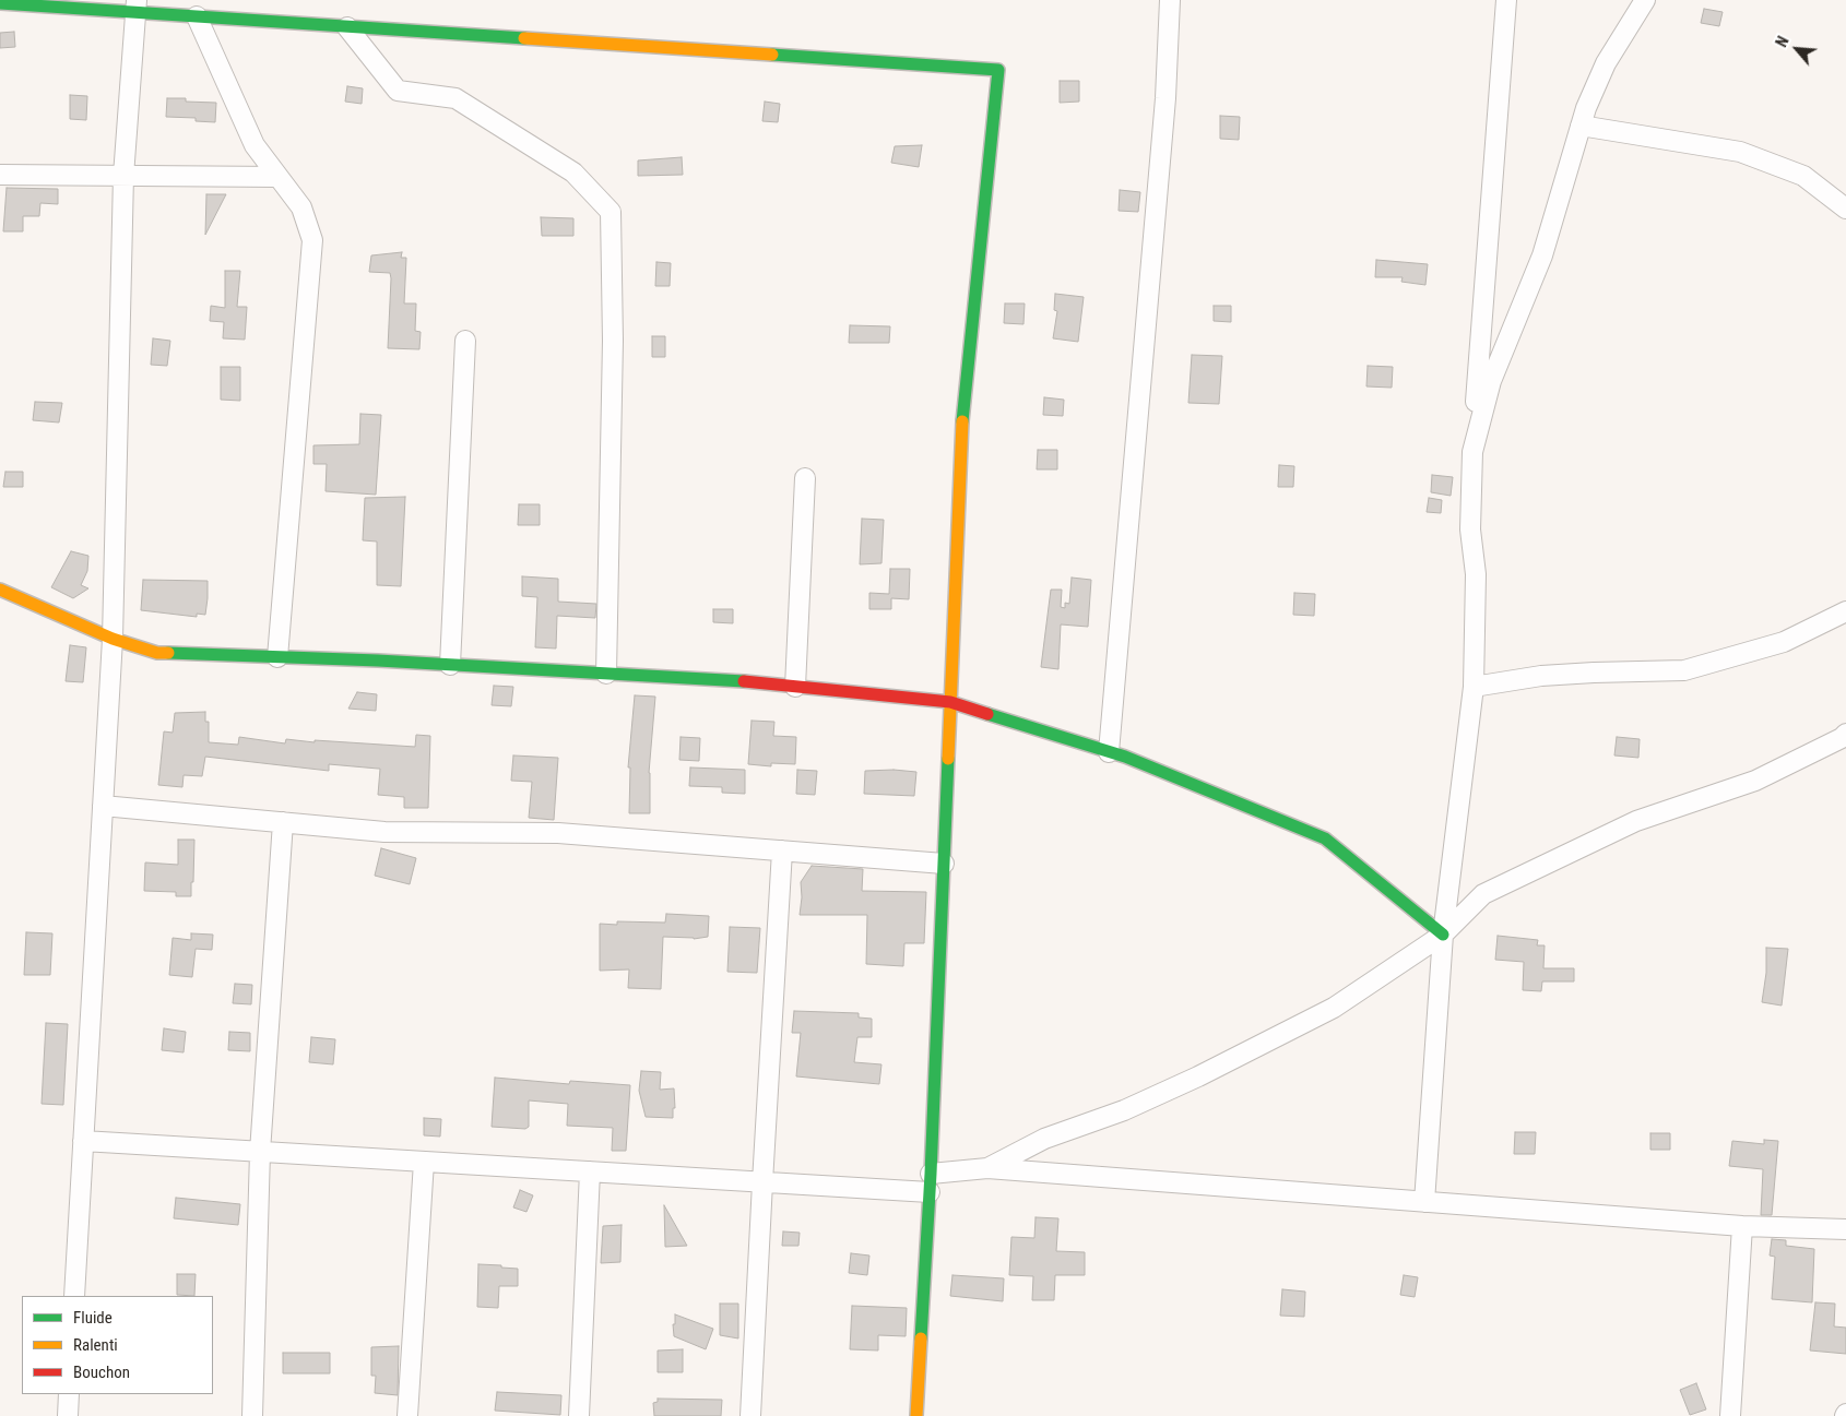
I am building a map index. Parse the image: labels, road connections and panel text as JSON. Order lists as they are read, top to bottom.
{
  "legend": ["Fluide", "Ralenti", "Bouchon"],
  "north": "top left"
}
